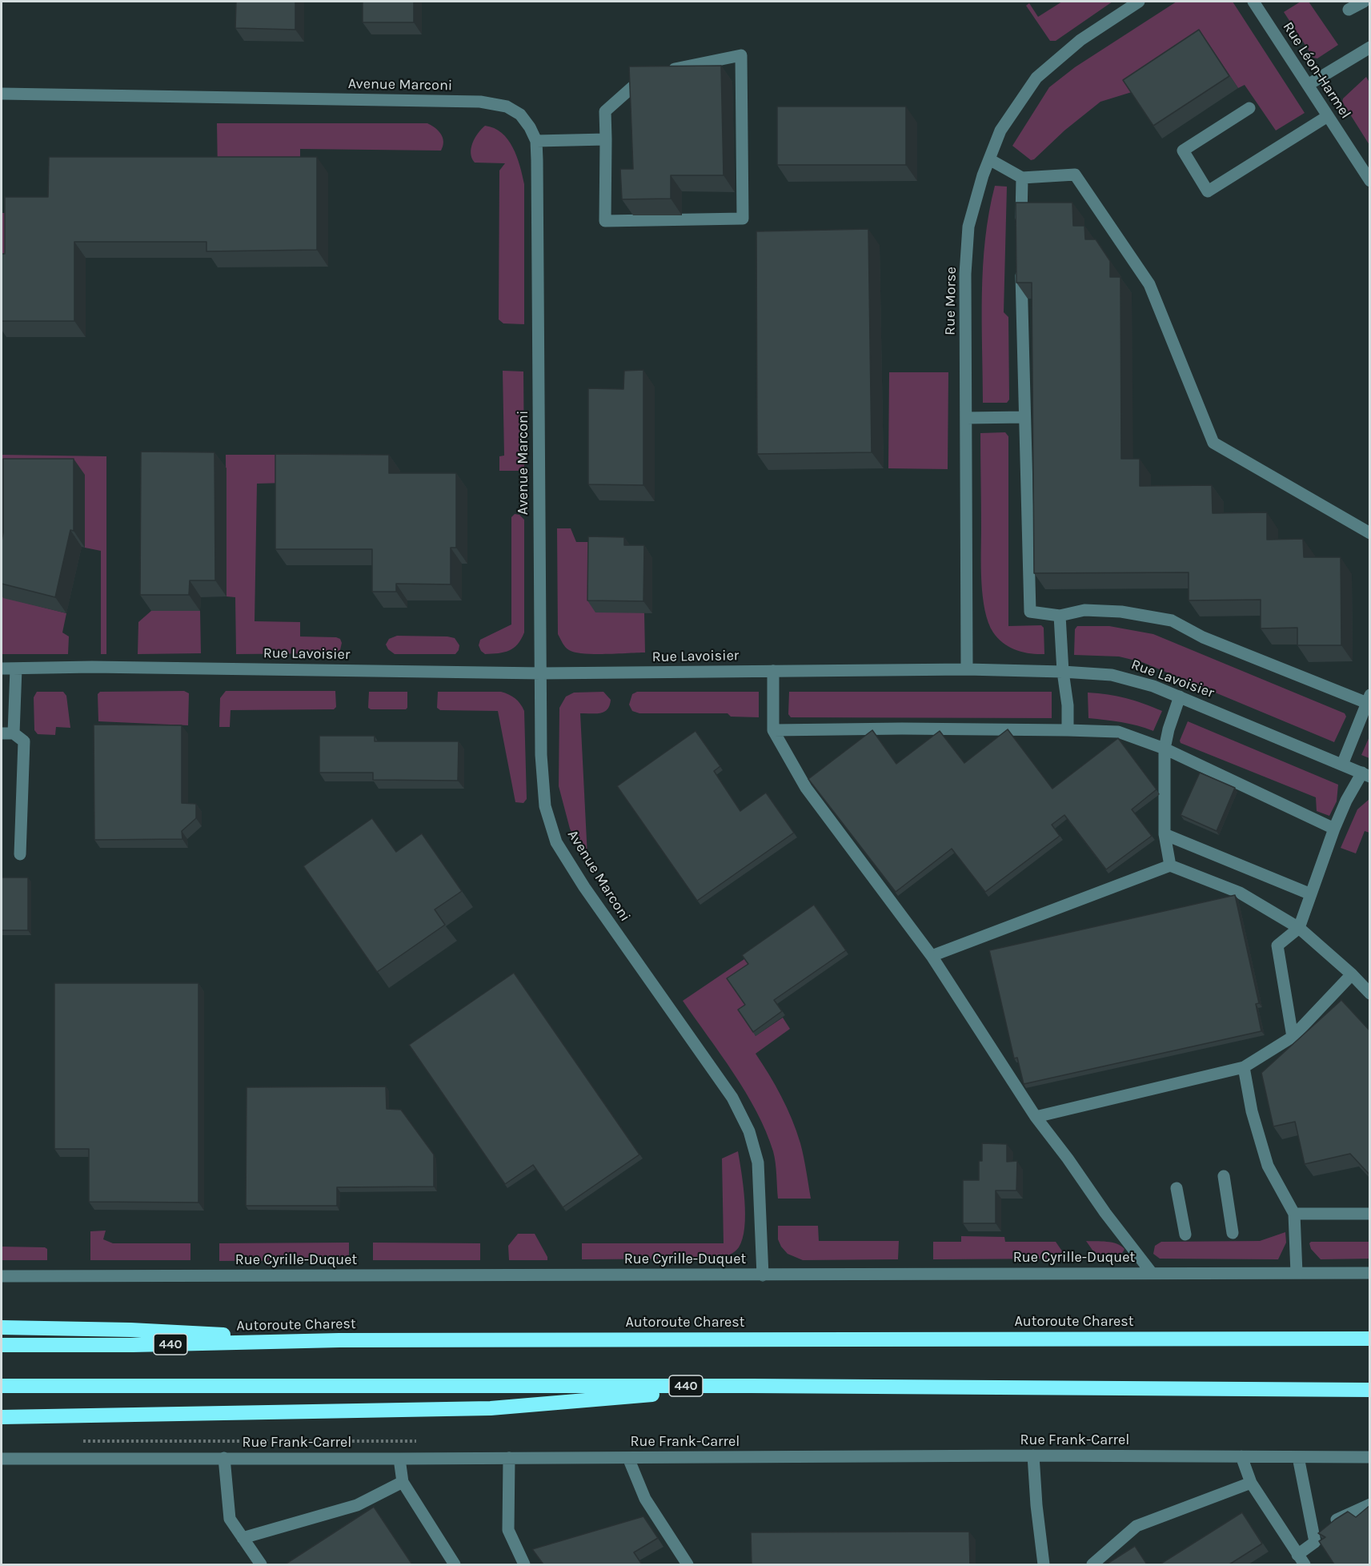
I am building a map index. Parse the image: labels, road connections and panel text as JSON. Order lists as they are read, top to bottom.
{
  "streets": {
    "highway": ["Autoroute Charest", "440"],
    "street": [
      "Rue Léon-Harmel",
      "Avenue Marconi",
      "Rue Morse",
      "Rue Lavoisier",
      "Rue Cyrille-Duquet",
      "Rue Frank-Carrel"
    ]
  },
  "crossings": [
    ["Avenue Marconi", "Rue Lavoisier"],
    ["Avenue Marconi", "Rue Cyrille-Duquet"],
    ["Rue Morse", "Rue Lavoisier"]
  ]
}
